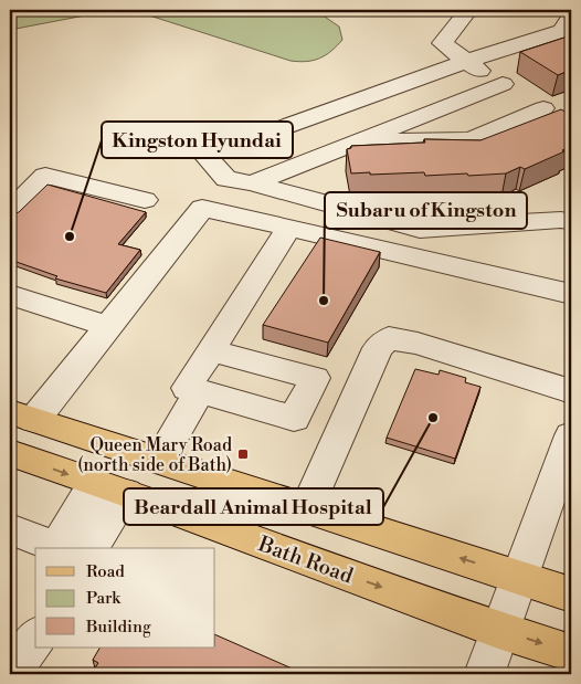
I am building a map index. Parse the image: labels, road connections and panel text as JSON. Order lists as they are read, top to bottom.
{
  "streets": {
    "main road": ["Bath Road"]
  },
  "places": {
    "other": ["Kingston Hyundai", "Subaru of Kingston", "Beardall Animal Hospital"],
    "transit": ["Queen Mary Road (north side of Bath)"]
  },
  "legend": ["Road", "Park", "Building"]
}
